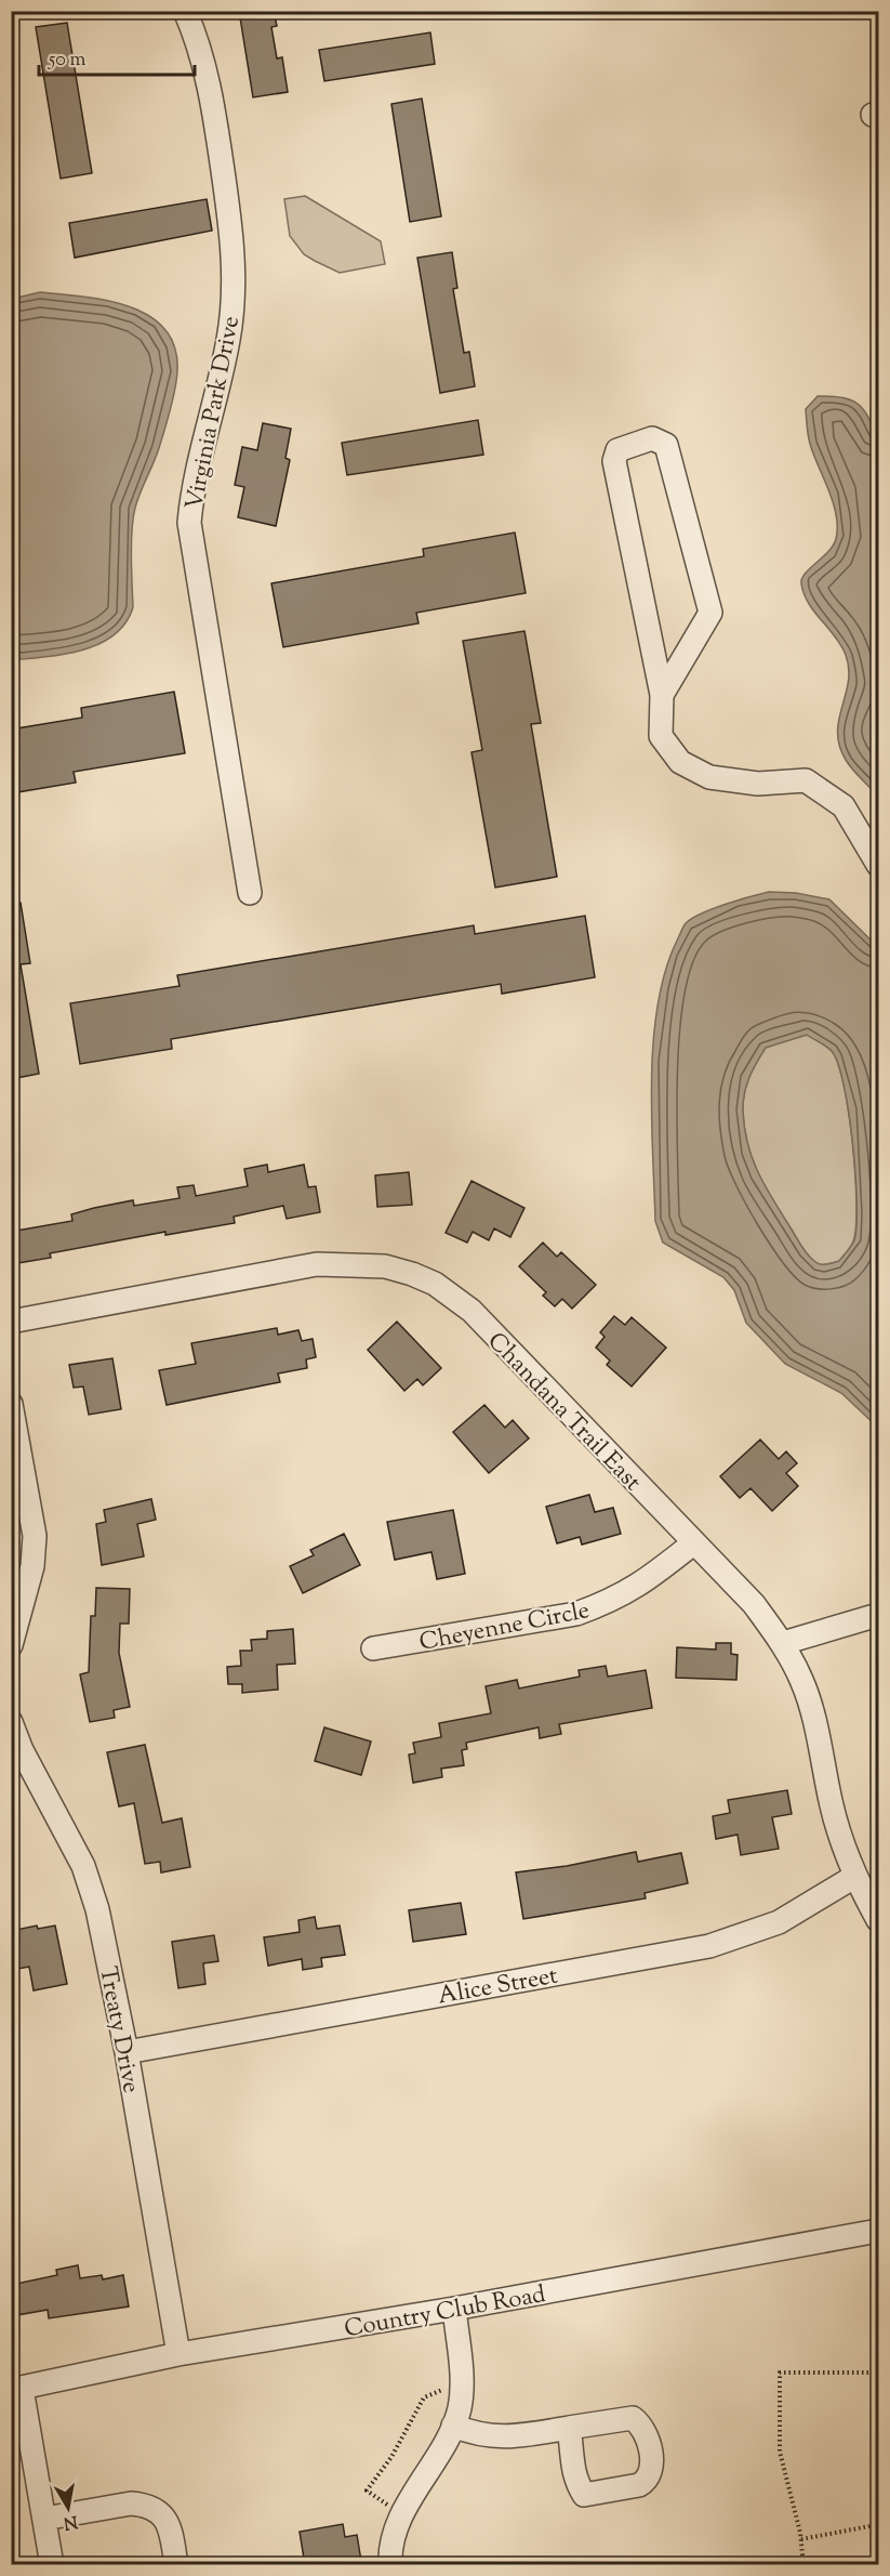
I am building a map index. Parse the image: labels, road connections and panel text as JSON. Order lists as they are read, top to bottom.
{
  "streets": {
    "street": [
      "Virginia Park Drive",
      "Chandana Trail East",
      "Cheyenne Circle",
      "Alice Street",
      "Treaty Drive",
      "Country Club Road"
    ]
  },
  "crossings": [
    ["Chandana Trail East", "Cheyenne Circle"],
    ["Chandana Trail East", "Alice Street"],
    ["Alice Street", "Treaty Drive"],
    ["Treaty Drive", "Country Club Road"]
  ],
  "scale_bar": "50 m",
  "north": "bottom"
}
